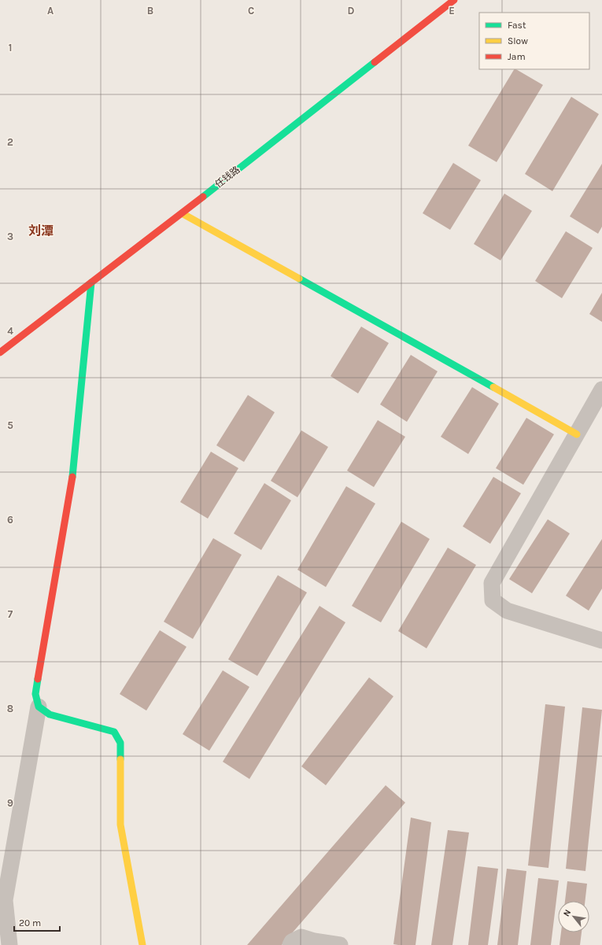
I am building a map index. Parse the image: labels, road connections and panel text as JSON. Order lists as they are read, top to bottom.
{
  "streets": {
    "street": ["任钱路"]
  },
  "districts": ["刘潭"],
  "legend": ["Fast", "Slow", "Jam"],
  "scale_bar": "20 m",
  "north": "top left",
  "grid": {
    "columns": [
      "A",
      "B",
      "C",
      "D",
      "E"
    ],
    "rows": [
      "1",
      "2",
      "3",
      "4",
      "5",
      "6",
      "7",
      "8",
      "9"
    ]
  }
}
